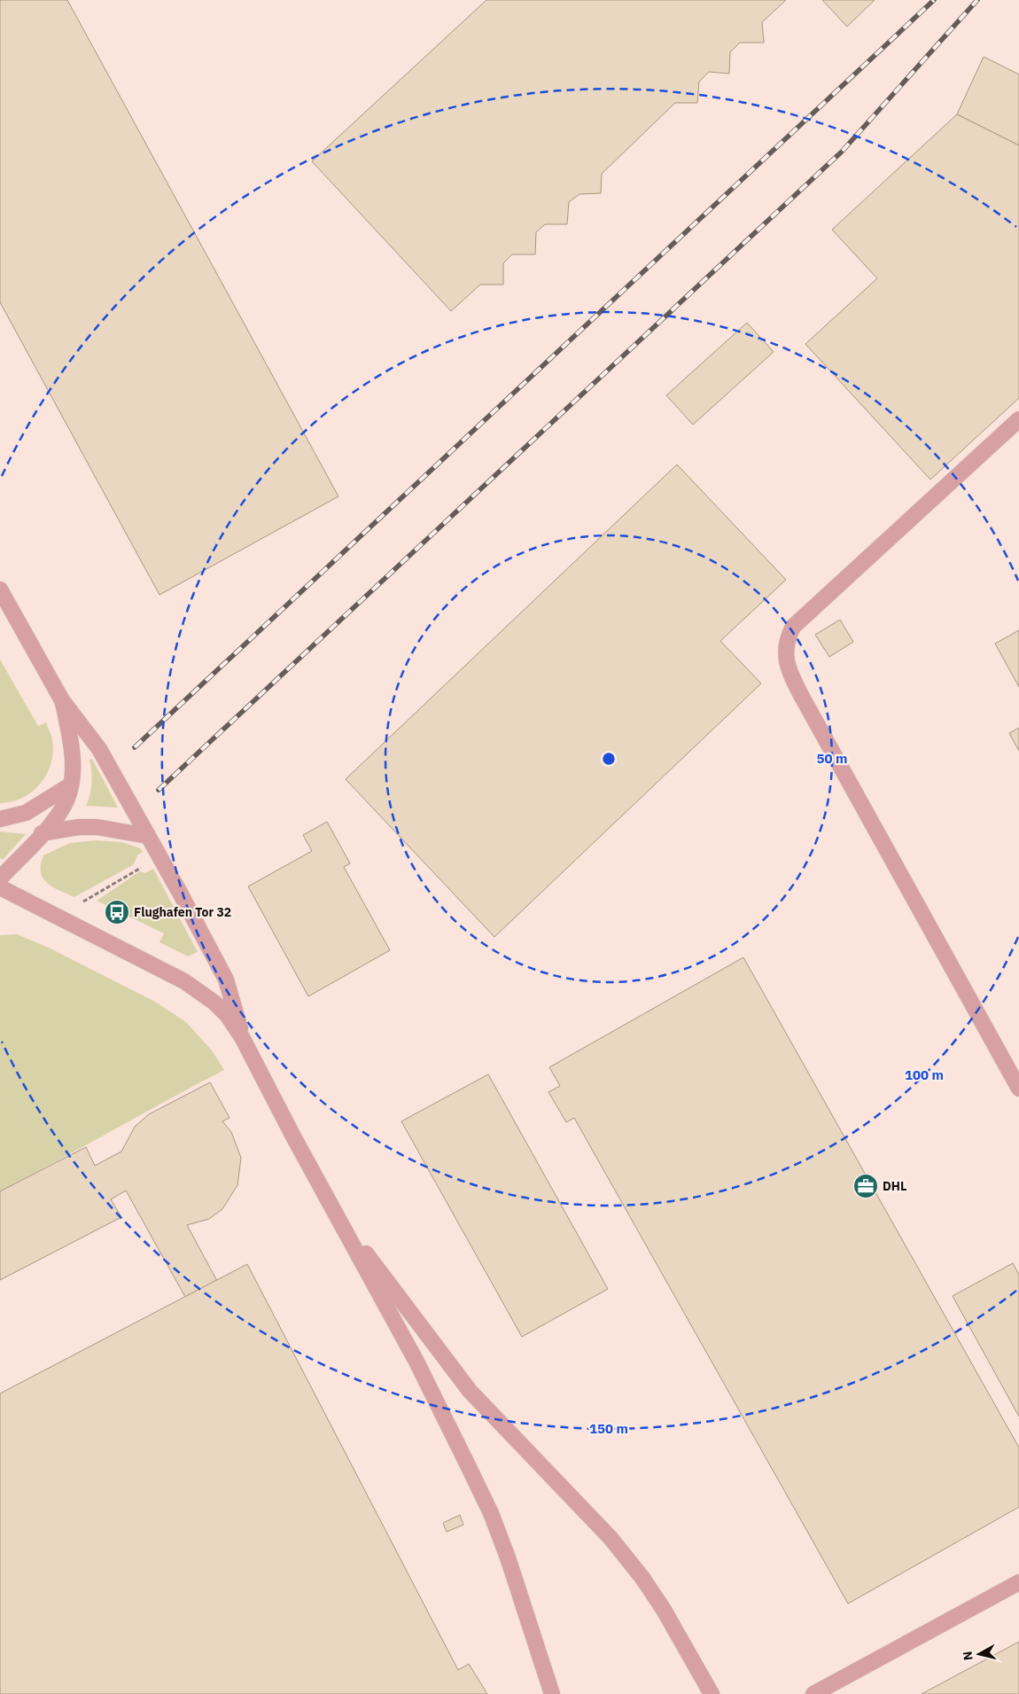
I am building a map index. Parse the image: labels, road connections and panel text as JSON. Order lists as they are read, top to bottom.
{
  "places": {
    "bus stop": ["Flughafen Tor 32"],
    "office": ["DHL"]
  },
  "north": "left",
  "rings": ["50 m", "100 m", "150 m"]
}
